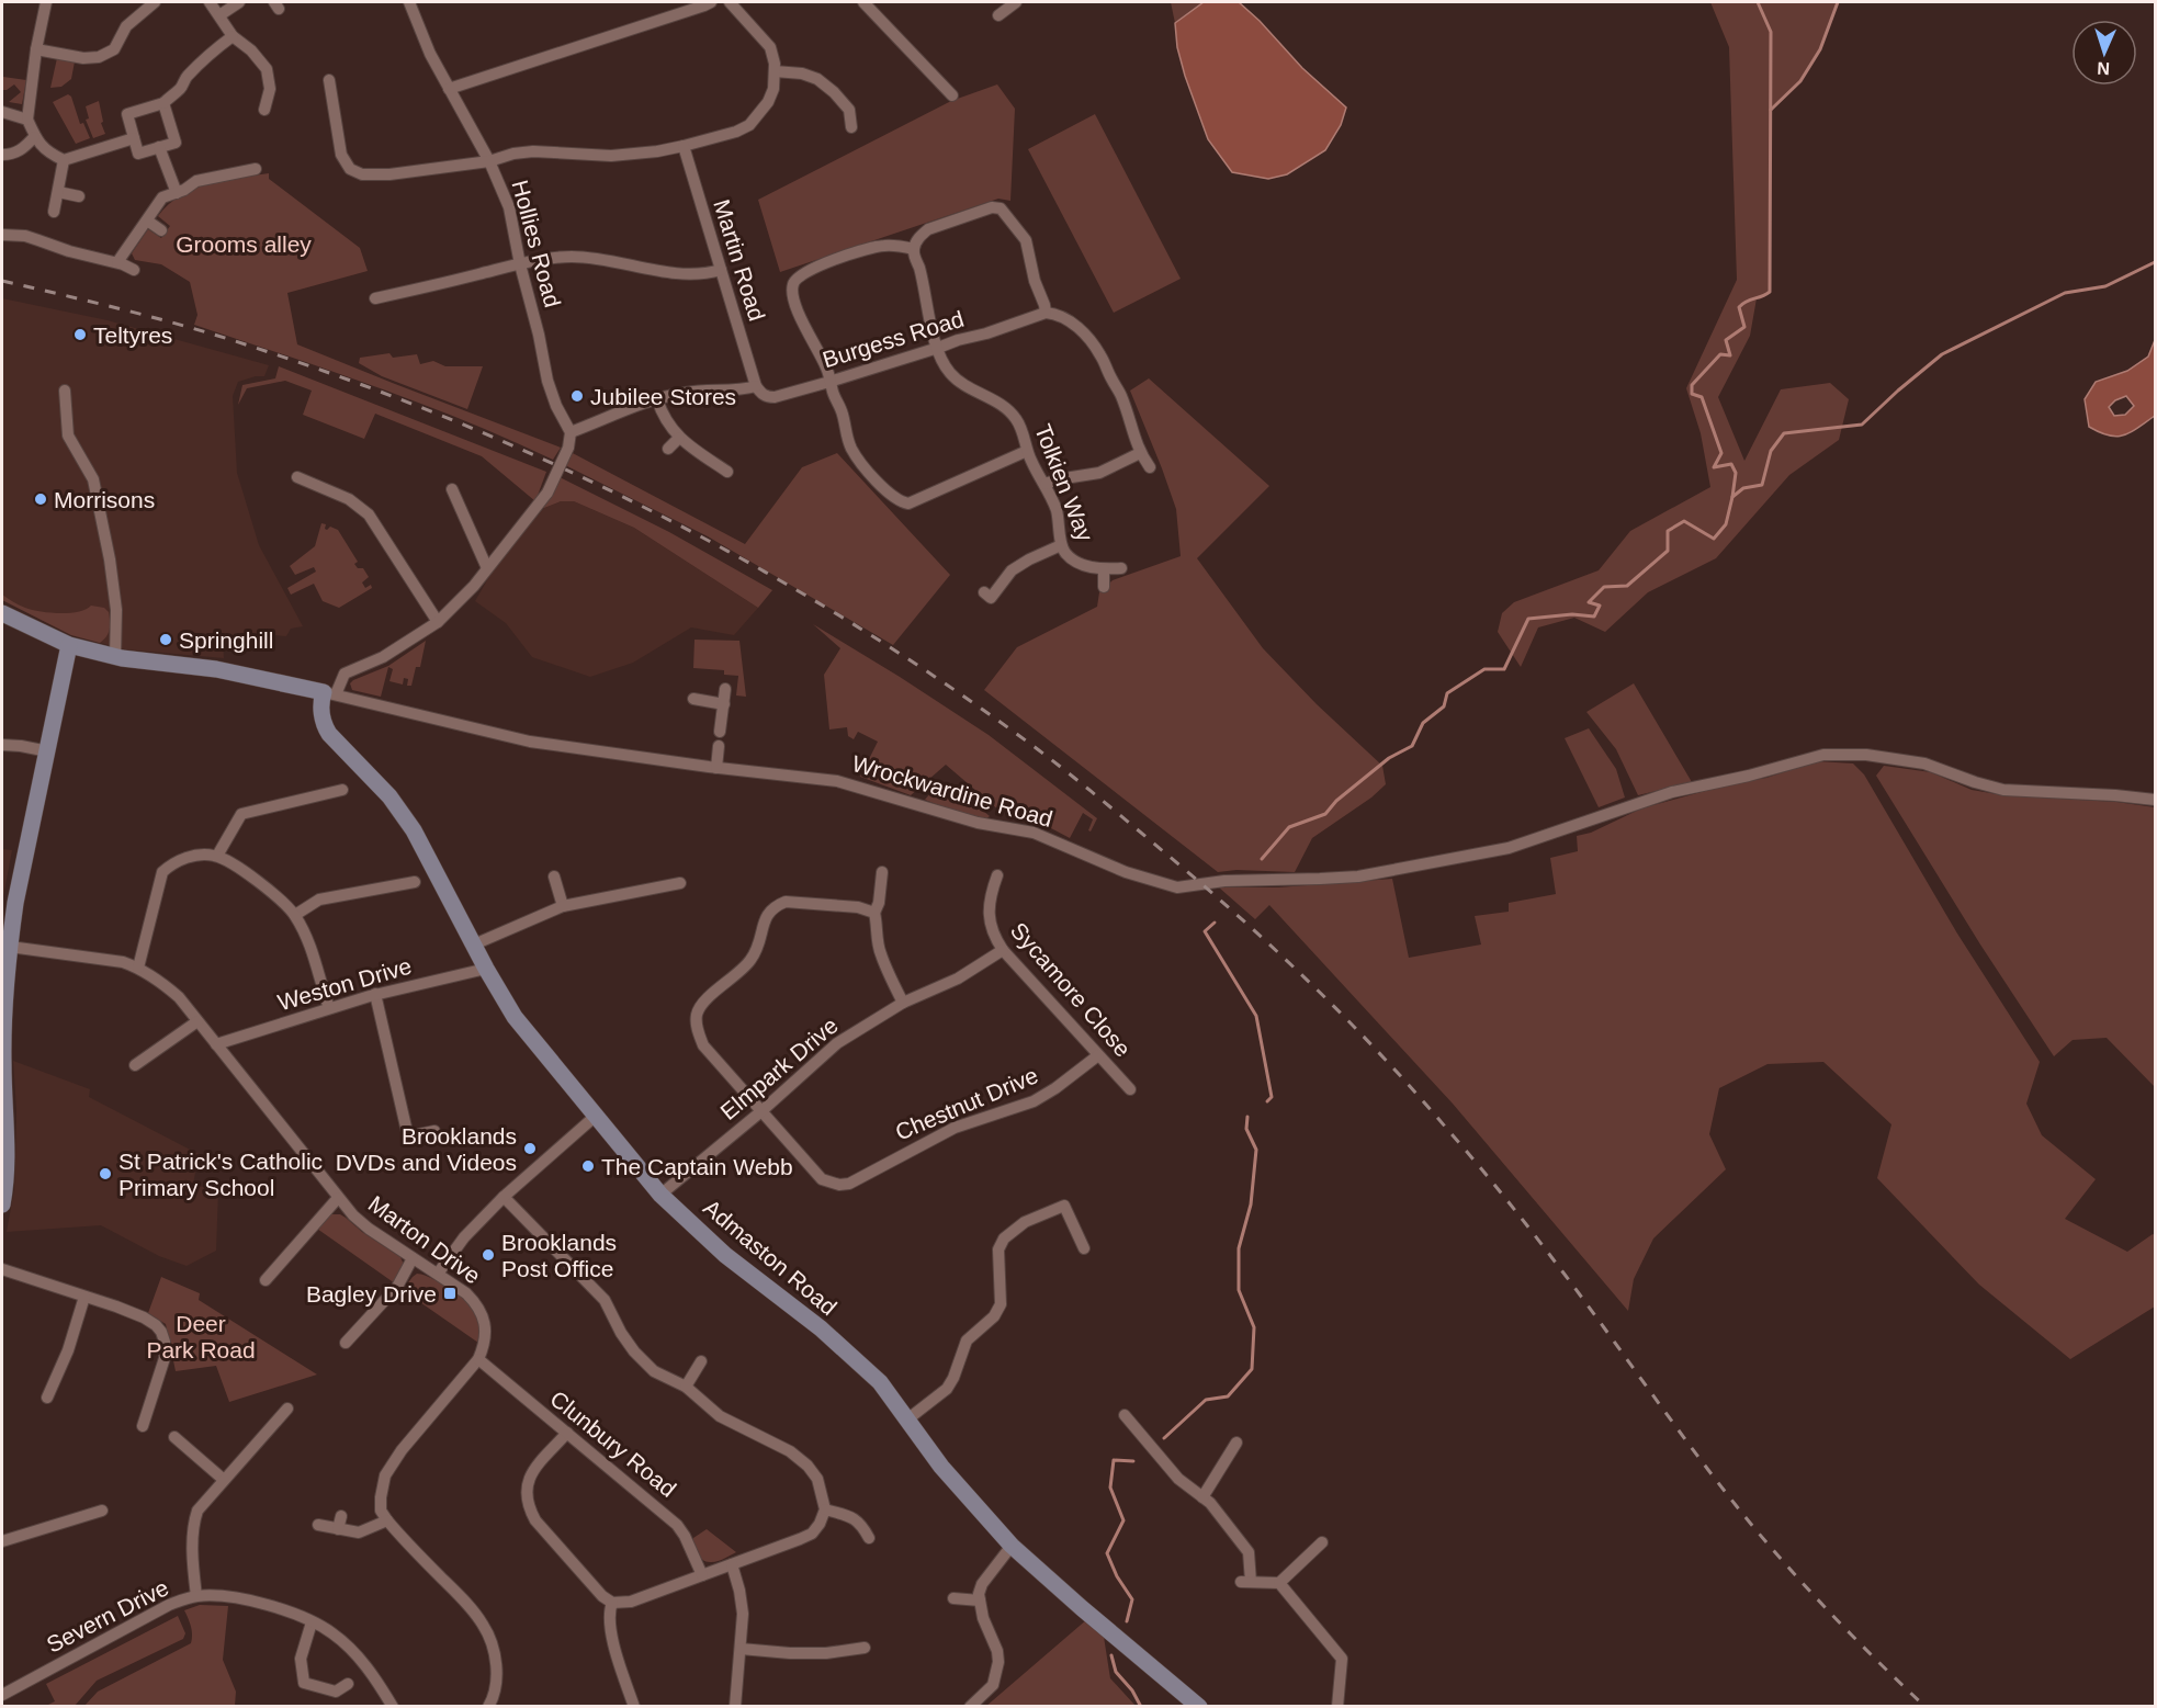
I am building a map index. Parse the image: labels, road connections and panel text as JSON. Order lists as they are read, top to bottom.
{
  "streets": {
    "street": [
      "Hollies Road",
      "Martin Road",
      "Burgess Road",
      "Tolkien Way",
      "Wrockwardine Road",
      "Weston Drive",
      "Sycamore Close",
      "Elmpark Drive",
      "Chestnut Drive",
      "Marton Drive",
      "Admaston Road",
      "Clunbury Road",
      "Severn Drive"
    ]
  },
  "crossings": [
    ["Martin Road", "Burgess Road"],
    ["Burgess Road", "Tolkien Way"],
    ["Wrockwardine Road", "Admaston Road"],
    ["Weston Drive", "Marton Drive"],
    ["Weston Drive", "Admaston Road"],
    ["Sycamore Close", "Elmpark Drive"],
    ["Sycamore Close", "Chestnut Drive"],
    ["Elmpark Drive", "Chestnut Drive"],
    ["Elmpark Drive", "Admaston Road"],
    ["Marton Drive", "Clunbury Road"]
  ],
  "parks": ["Grooms alley", "Deer Park Road"],
  "places": {
    "other": [
      "Teltyres",
      "Jubilee Stores",
      "Morrisons",
      "Springhill",
      "Brooklands DVDs and Videos",
      "The Captain Webb",
      "St Patrick's Catholic Primary School",
      "Brooklands Post Office"
    ],
    "transit": ["Bagley Drive"]
  },
  "north": "bottom"
}
